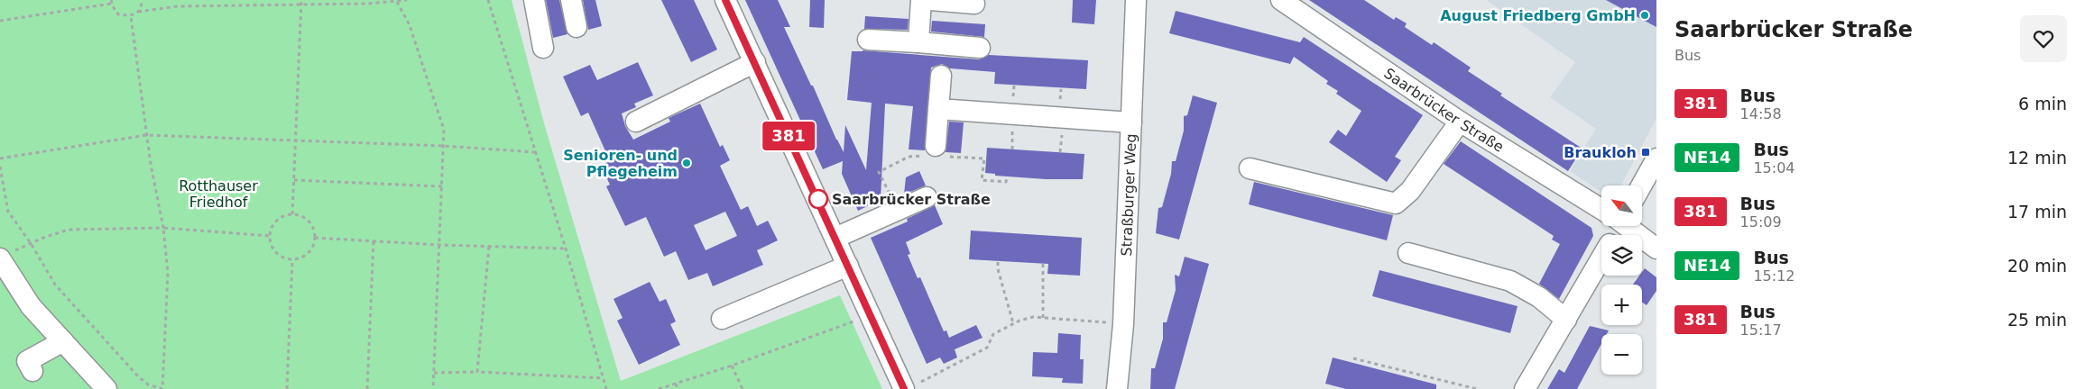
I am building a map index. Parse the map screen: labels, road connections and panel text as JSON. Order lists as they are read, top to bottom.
{
  "streets": {
    "street": ["Saarbrücker Straße", "Straßburger Weg"]
  },
  "parks": ["Rotthauser Friedhof"],
  "places": {
    "other": ["August Friedberg GmbH", "Senioren- und Pflegeheim", "Saarbrücker Straße"],
    "transit": ["Braukloh"]
  },
  "lines": ["bus line 381"],
  "north": "top left",
  "page": {
    "on_map": "381",
    "heading": ["Saarbrücker Straße", "Bus"],
    "list": [
      {
        "mark": "381",
        "name": "Bus",
        "note": "14:58",
        "value": "6 min"
      },
      {
        "mark": "NE14",
        "name": "Bus",
        "note": "15:04",
        "value": "12 min"
      },
      {
        "mark": "381",
        "name": "Bus",
        "note": "15:09",
        "value": "17 min"
      },
      {
        "mark": "NE14",
        "name": "Bus",
        "note": "15:12",
        "value": "20 min"
      },
      {
        "mark": "381",
        "name": "Bus",
        "note": "15:17",
        "value": "25 min"
      }
    ],
    "map_buttons": ["+", "−"]
  }
}
